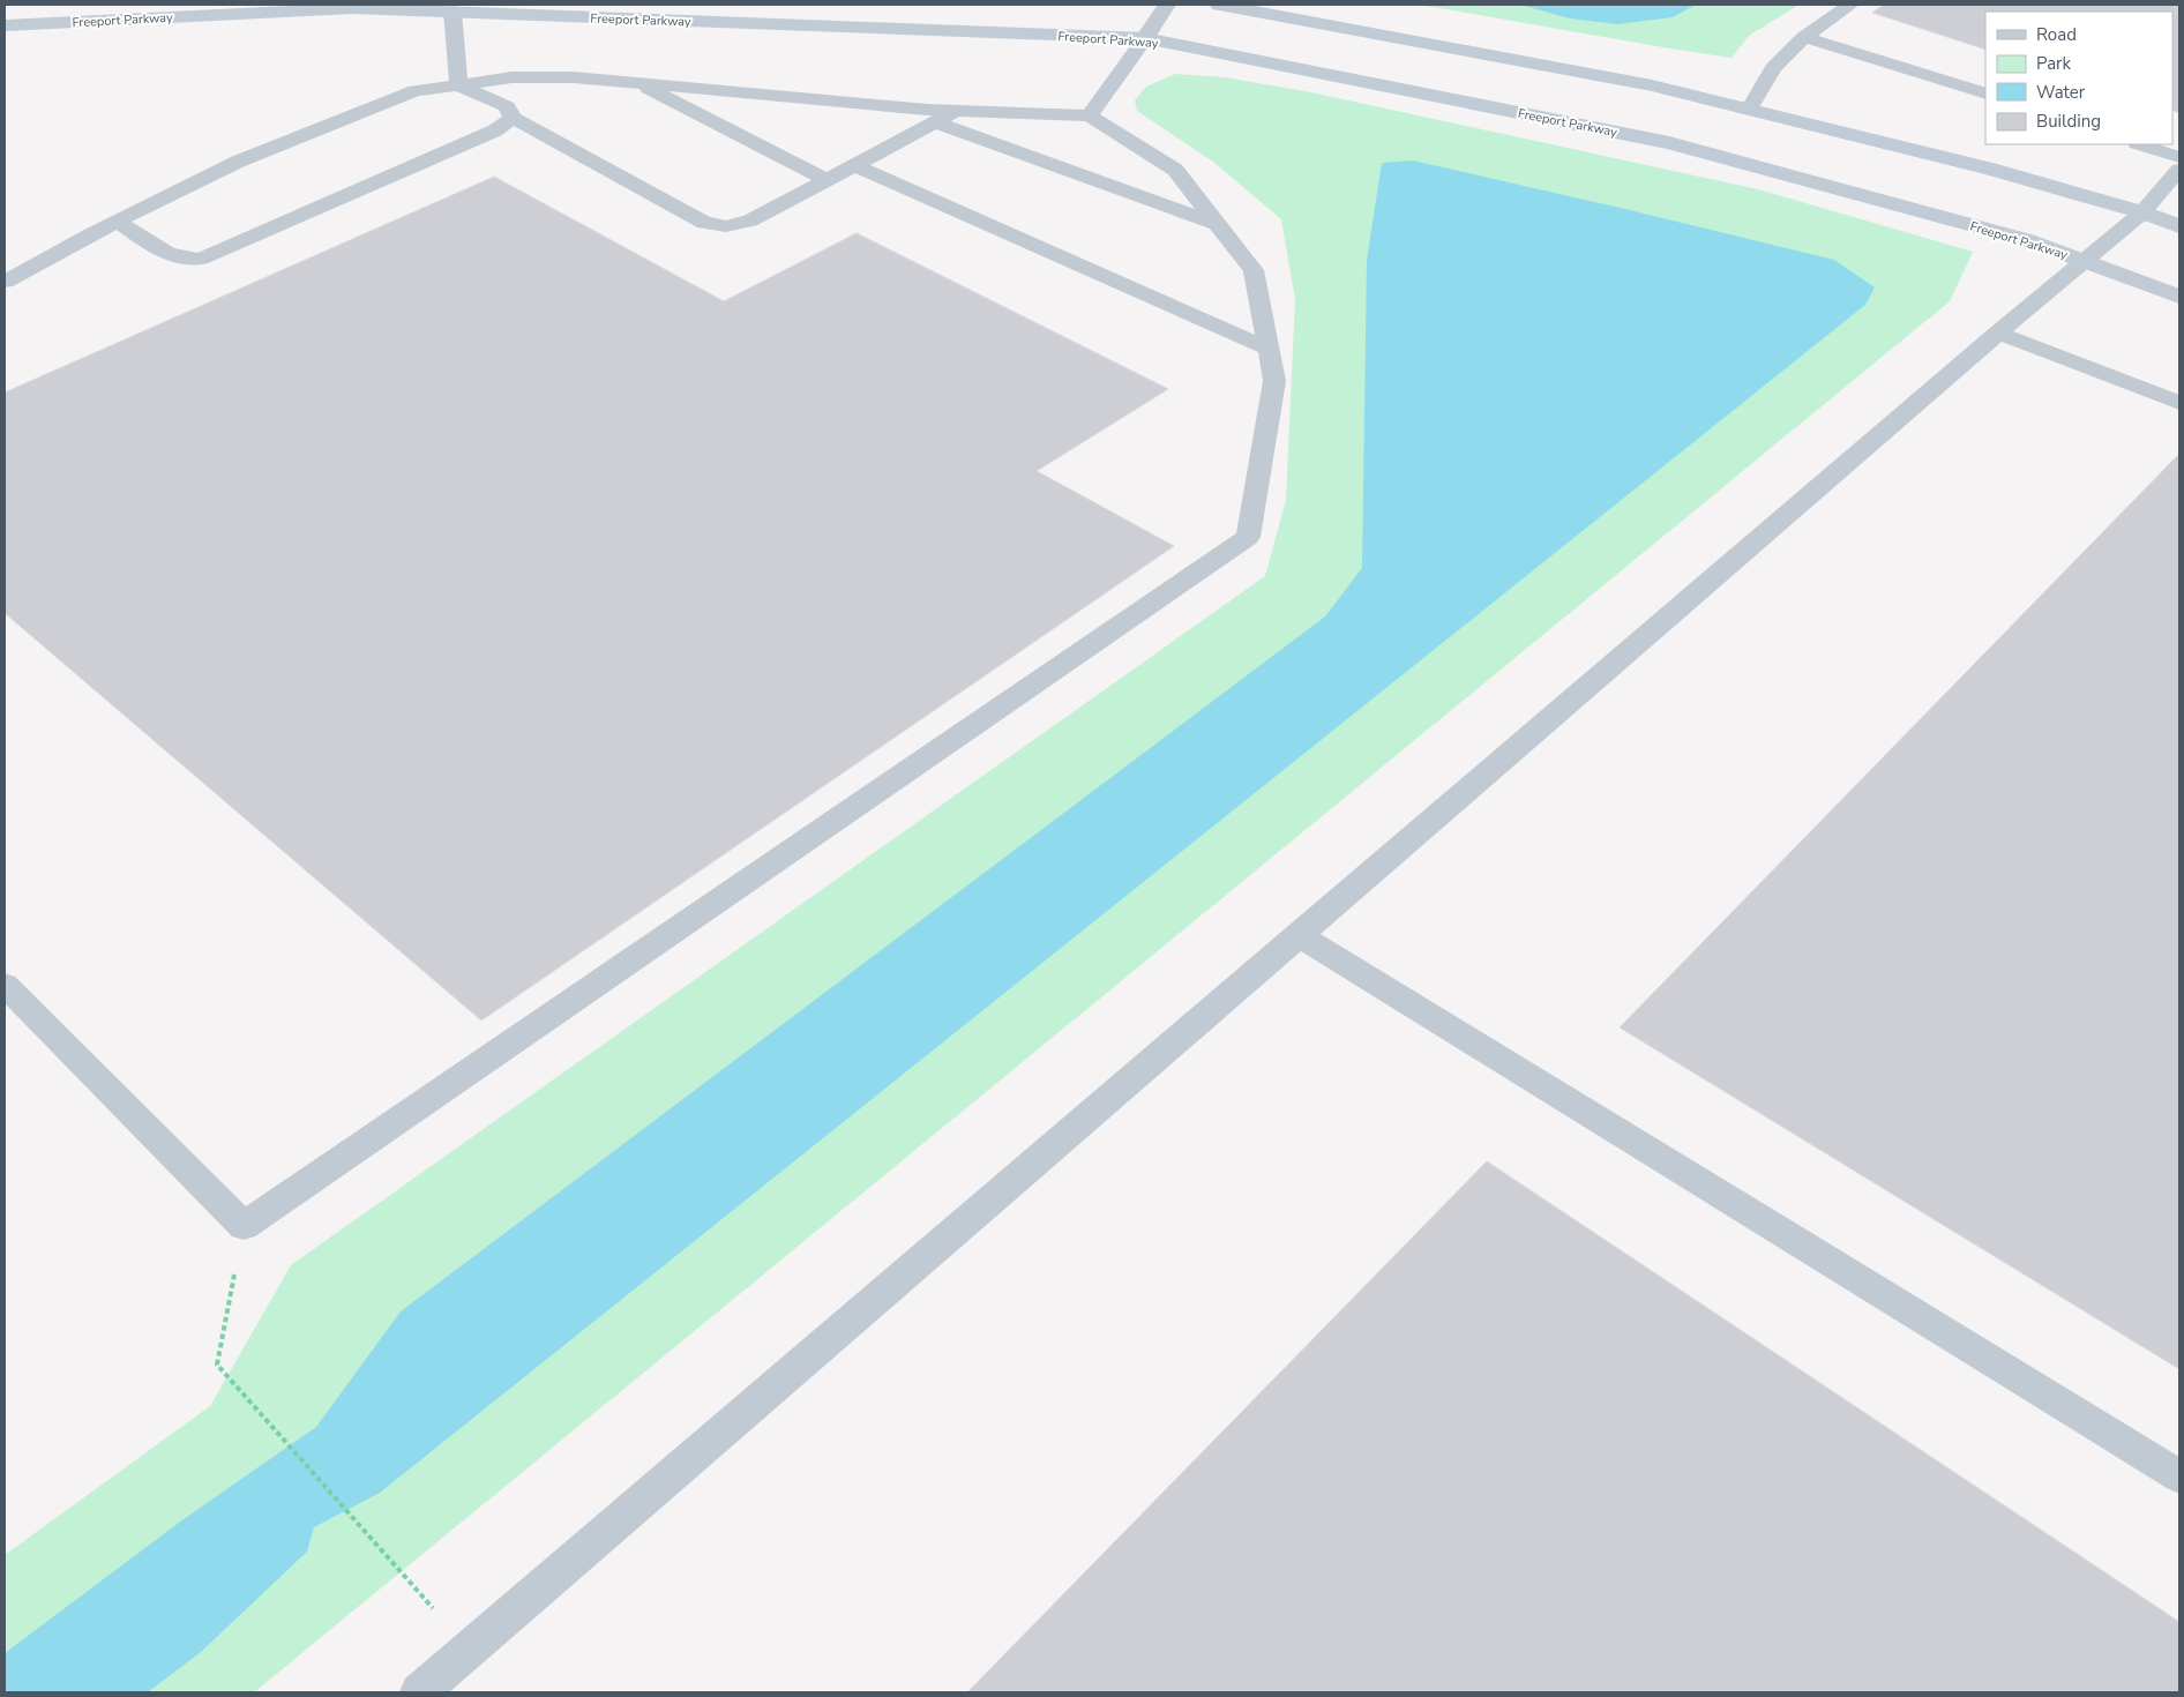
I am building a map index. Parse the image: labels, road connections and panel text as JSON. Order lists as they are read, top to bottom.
{
  "streets": {
    "main road": ["Freeport Parkway"]
  },
  "legend": [
    "Road",
    "Park",
    "Water",
    "Building"
  ]
}
